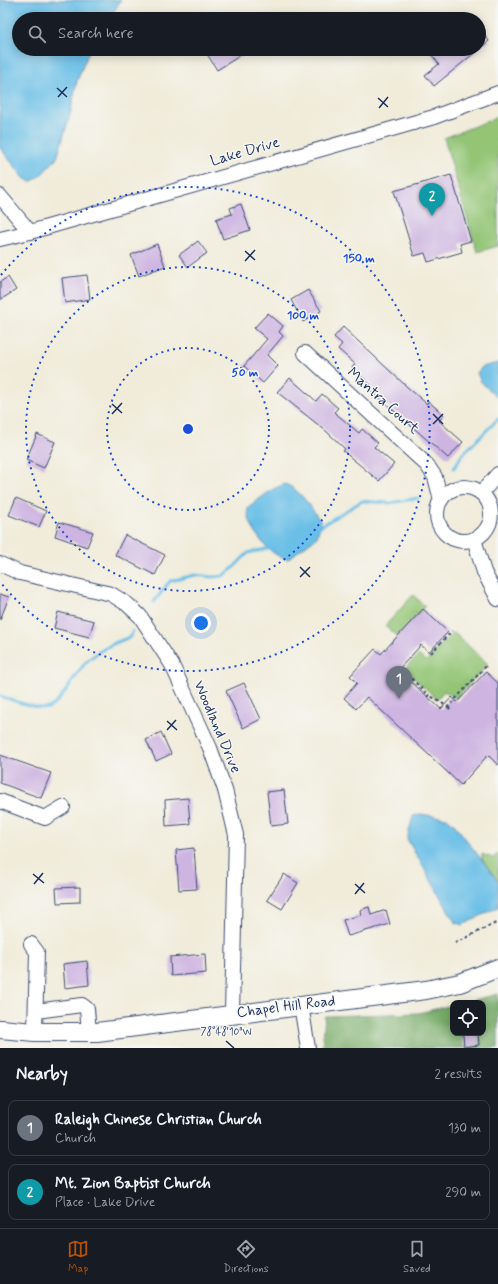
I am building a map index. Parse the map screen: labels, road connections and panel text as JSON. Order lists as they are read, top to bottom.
{
  "streets": {
    "main road": ["Chapel Hill Road"],
    "street": ["Lake Drive", "Mantra Court", "Woodland Drive"]
  },
  "crossings": [
    ["Woodland Drive", "Chapel Hill Road"]
  ],
  "page": {
    "search": "Search here",
    "pins": ["2", "1"],
    "heading": ["Nearby", "2 results"],
    "list": [
      {
        "mark": "1",
        "name": "Raleigh Chinese Christian Church",
        "note": "Church",
        "value": "130 m"
      },
      {
        "mark": "2",
        "name": "Mt. Zion Baptist Church",
        "note": "Place · Lake Drive",
        "value": "290 m"
      }
    ],
    "nav": ["Map", "Directions", "Saved"]
  },
  "coordinates": ["78°48'10\"W"],
  "rings": ["150 m", "100 m", "50 m"]
}
